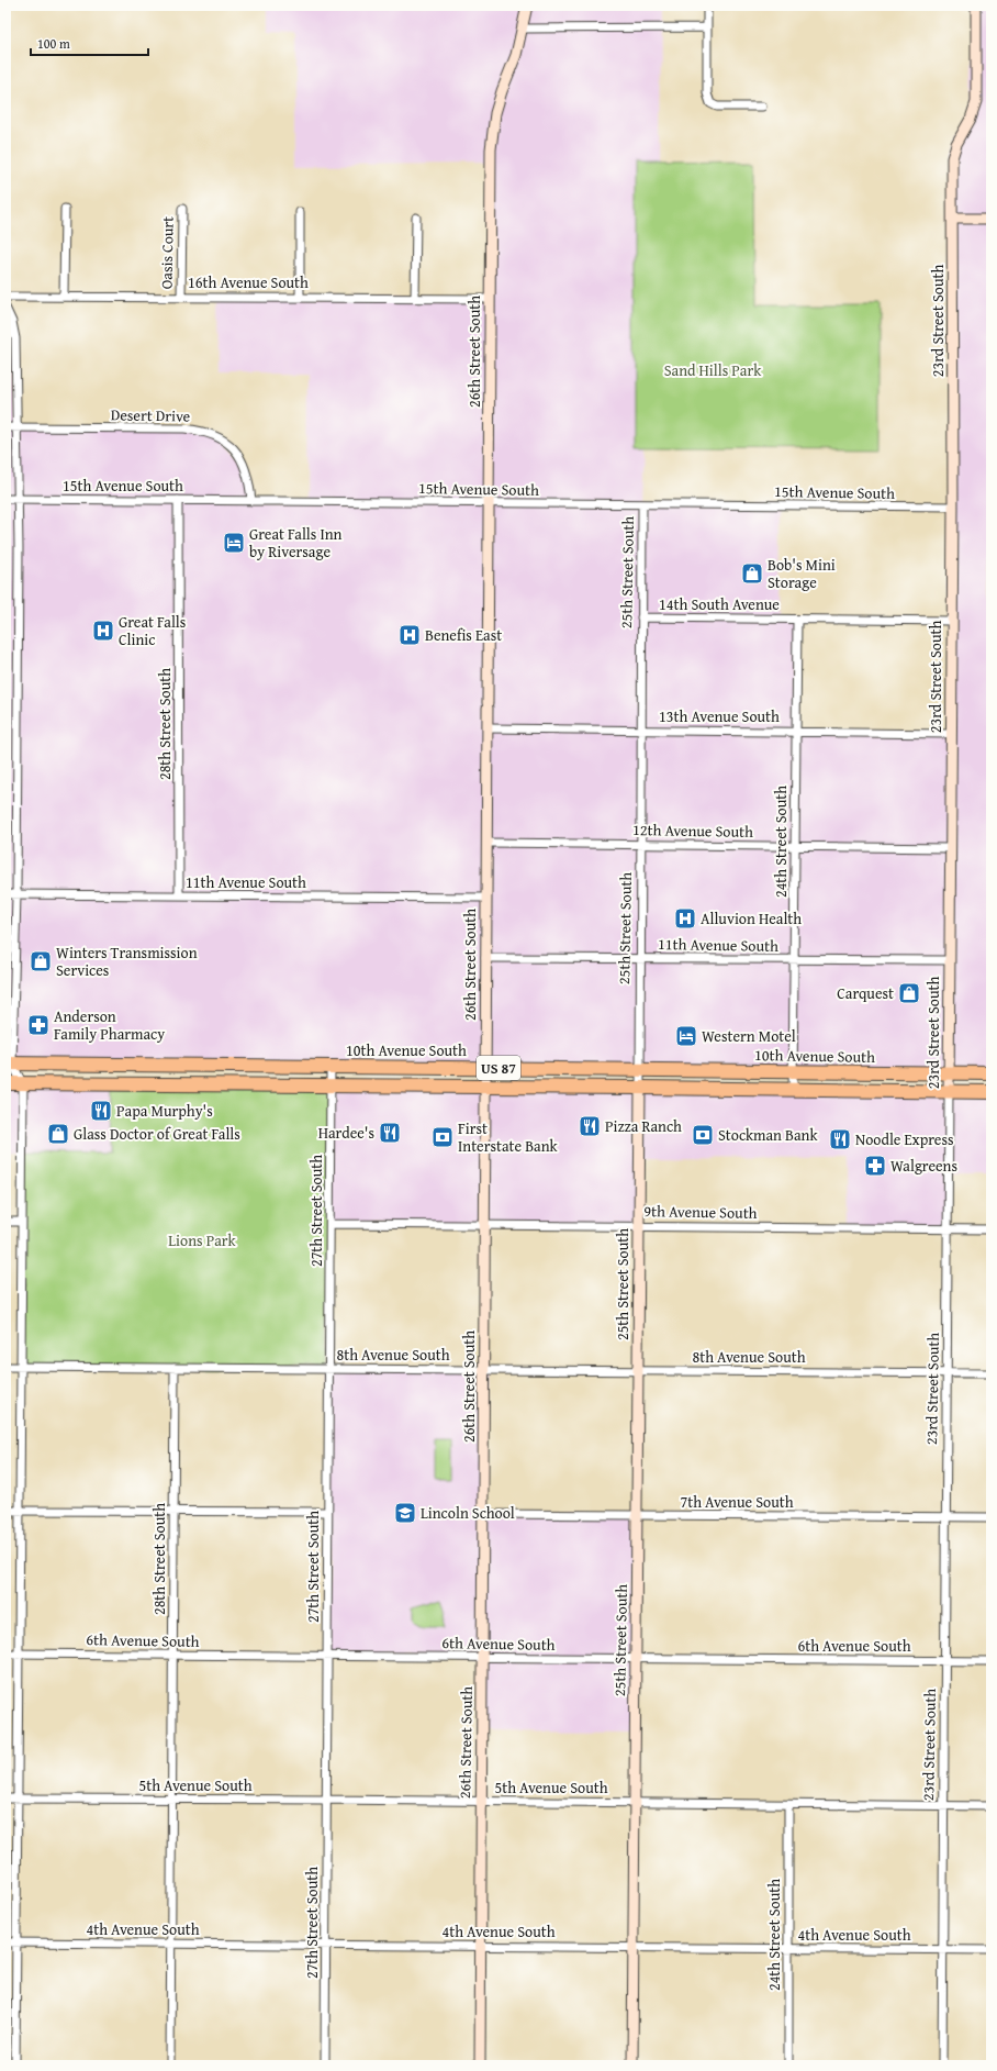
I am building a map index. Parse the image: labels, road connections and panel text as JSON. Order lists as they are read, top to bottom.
{
  "streets": {
    "highway": ["10th Avenue South", "US 87"],
    "street": [
      "Oasis Court",
      "16th Avenue South",
      "23rd Street South",
      "26th Street South",
      "Desert Drive",
      "15th Avenue South",
      "25th Street South",
      "14th South Avenue",
      "13th Avenue South",
      "28th Street South",
      "12th Avenue South",
      "24th Street South",
      "11th Avenue South",
      "27th Street South",
      "9th Avenue South",
      "8th Avenue South",
      "7th Avenue South",
      "6th Avenue South",
      "5th Avenue South",
      "4th Avenue South"
    ]
  },
  "crossings": [
    ["Oasis Court", "16th Avenue South"],
    ["16th Avenue South", "26th Street South"],
    ["23rd Street South", "15th Avenue South"],
    ["23rd Street South", "14th South Avenue"],
    ["23rd Street South", "13th Avenue South"],
    ["23rd Street South", "12th Avenue South"],
    ["23rd Street South", "11th Avenue South"],
    ["23rd Street South", "10th Avenue South"],
    ["23rd Street South", "US 87"],
    ["23rd Street South", "9th Avenue South"],
    ["23rd Street South", "8th Avenue South"],
    ["23rd Street South", "7th Avenue South"],
    ["23rd Street South", "6th Avenue South"],
    ["23rd Street South", "5th Avenue South"],
    ["23rd Street South", "4th Avenue South"],
    ["26th Street South", "15th Avenue South"],
    ["26th Street South", "13th Avenue South"],
    ["26th Street South", "12th Avenue South"],
    ["26th Street South", "11th Avenue South"],
    ["26th Street South", "10th Avenue South"],
    ["26th Street South", "US 87"],
    ["26th Street South", "9th Avenue South"],
    ["26th Street South", "8th Avenue South"],
    ["26th Street South", "7th Avenue South"],
    ["26th Street South", "6th Avenue South"],
    ["26th Street South", "5th Avenue South"],
    ["26th Street South", "4th Avenue South"],
    ["Desert Drive", "15th Avenue South"],
    ["15th Avenue South", "25th Street South"],
    ["15th Avenue South", "28th Street South"],
    ["25th Street South", "14th South Avenue"],
    ["25th Street South", "13th Avenue South"],
    ["25th Street South", "12th Avenue South"],
    ["25th Street South", "11th Avenue South"],
    ["25th Street South", "10th Avenue South"],
    ["25th Street South", "US 87"],
    ["25th Street South", "9th Avenue South"],
    ["25th Street South", "8th Avenue South"],
    ["25th Street South", "7th Avenue South"],
    ["25th Street South", "6th Avenue South"],
    ["25th Street South", "5th Avenue South"],
    ["25th Street South", "4th Avenue South"],
    ["14th South Avenue", "24th Street South"],
    ["13th Avenue South", "24th Street South"],
    ["28th Street South", "11th Avenue South"],
    ["28th Street South", "8th Avenue South"],
    ["28th Street South", "6th Avenue South"],
    ["28th Street South", "5th Avenue South"],
    ["28th Street South", "4th Avenue South"],
    ["12th Avenue South", "24th Street South"],
    ["24th Street South", "11th Avenue South"],
    ["24th Street South", "10th Avenue South"],
    ["24th Street South", "US 87"],
    ["24th Street South", "5th Avenue South"],
    ["24th Street South", "4th Avenue South"],
    ["10th Avenue South", "27th Street South"],
    ["US 87", "27th Street South"],
    ["27th Street South", "9th Avenue South"],
    ["27th Street South", "8th Avenue South"],
    ["27th Street South", "6th Avenue South"],
    ["27th Street South", "5th Avenue South"],
    ["27th Street South", "4th Avenue South"]
  ],
  "parks": ["Sand Hills Park", "Lions Park"],
  "places": {
    "hotel": ["Great Falls Inn by Riversage", "Western Motel"],
    "shop": [
      "Bob's Mini Storage",
      "Winters Transmission Services",
      "Carquest",
      "Glass Doctor of Great Falls"
    ],
    "hospital": ["Great Falls Clinic", "Benefis East", "Alluvion Health"],
    "pharmacy": ["Anderson Family Pharmacy", "Walgreens"],
    "restaurant": [
      "Papa Murphy's",
      "Pizza Ranch",
      "Hardee's",
      "Noodle Express"
    ],
    "bank": ["Stockman Bank", "First Interstate Bank"],
    "school or university": ["Lincoln School"]
  },
  "scale_bar": "100 m"
}
